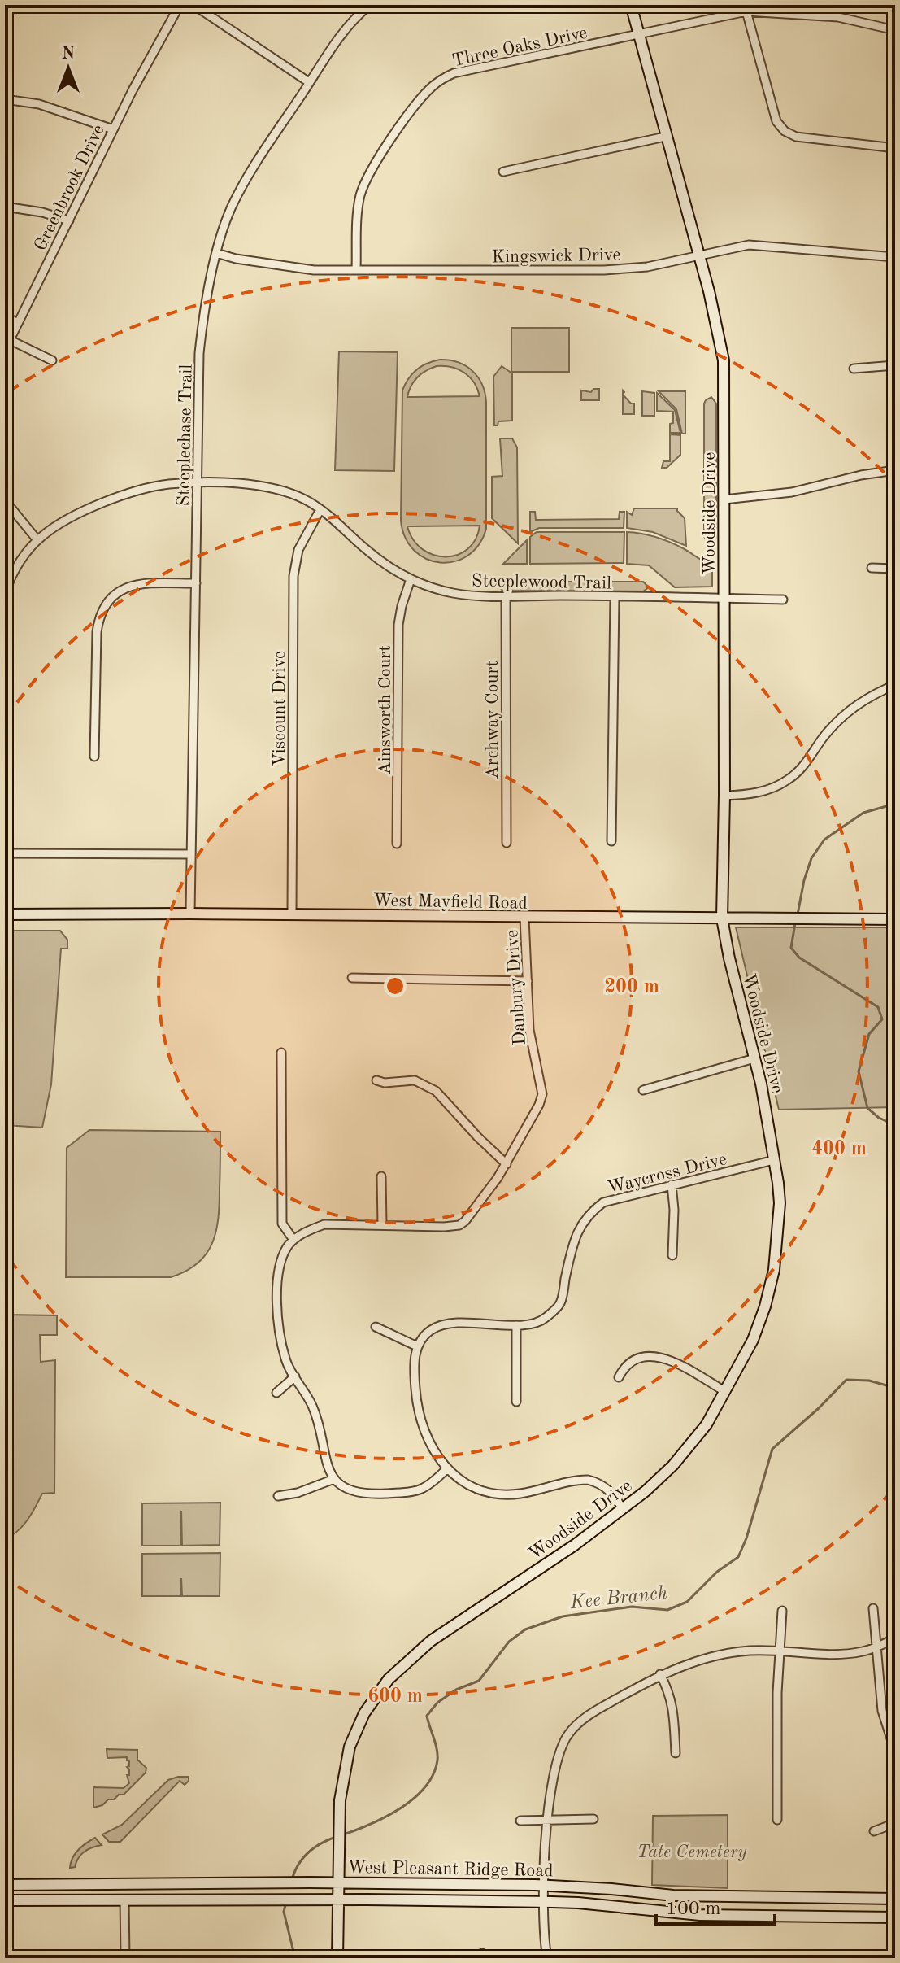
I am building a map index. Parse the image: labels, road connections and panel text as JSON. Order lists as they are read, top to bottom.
{
  "streets": {
    "street": [
      "Three Oaks Drive",
      "Greenbrook Drive",
      "Kingswick Drive",
      "Steeplechase Trail",
      "Woodside Drive",
      "Steeplewood Trail",
      "Viscount Drive",
      "Ainsworth Court",
      "Archway Court",
      "West Mayfield Road",
      "Danbury Drive",
      "Waycross Drive",
      "West Pleasant Ridge Road"
    ]
  },
  "crossings": [
    ["Three Oaks Drive", "Kingswick Drive"],
    ["Three Oaks Drive", "Woodside Drive"],
    ["Kingswick Drive", "Steeplechase Trail"],
    ["Kingswick Drive", "Woodside Drive"],
    ["Steeplechase Trail", "Steeplewood Trail"],
    ["Steeplechase Trail", "West Mayfield Road"],
    ["Woodside Drive", "Steeplewood Trail"],
    ["Woodside Drive", "West Mayfield Road"],
    ["Woodside Drive", "Waycross Drive"],
    ["Woodside Drive", "West Pleasant Ridge Road"],
    ["Steeplewood Trail", "Viscount Drive"],
    ["Steeplewood Trail", "Ainsworth Court"],
    ["Steeplewood Trail", "Archway Court"],
    ["Viscount Drive", "West Mayfield Road"],
    ["West Mayfield Road", "Danbury Drive"]
  ],
  "water": ["Kee Branch"],
  "parks": ["Tate Cemetery"],
  "scale_bar": "100 m",
  "north": "top",
  "rings": ["200 m", "400 m", "600 m"]
}
